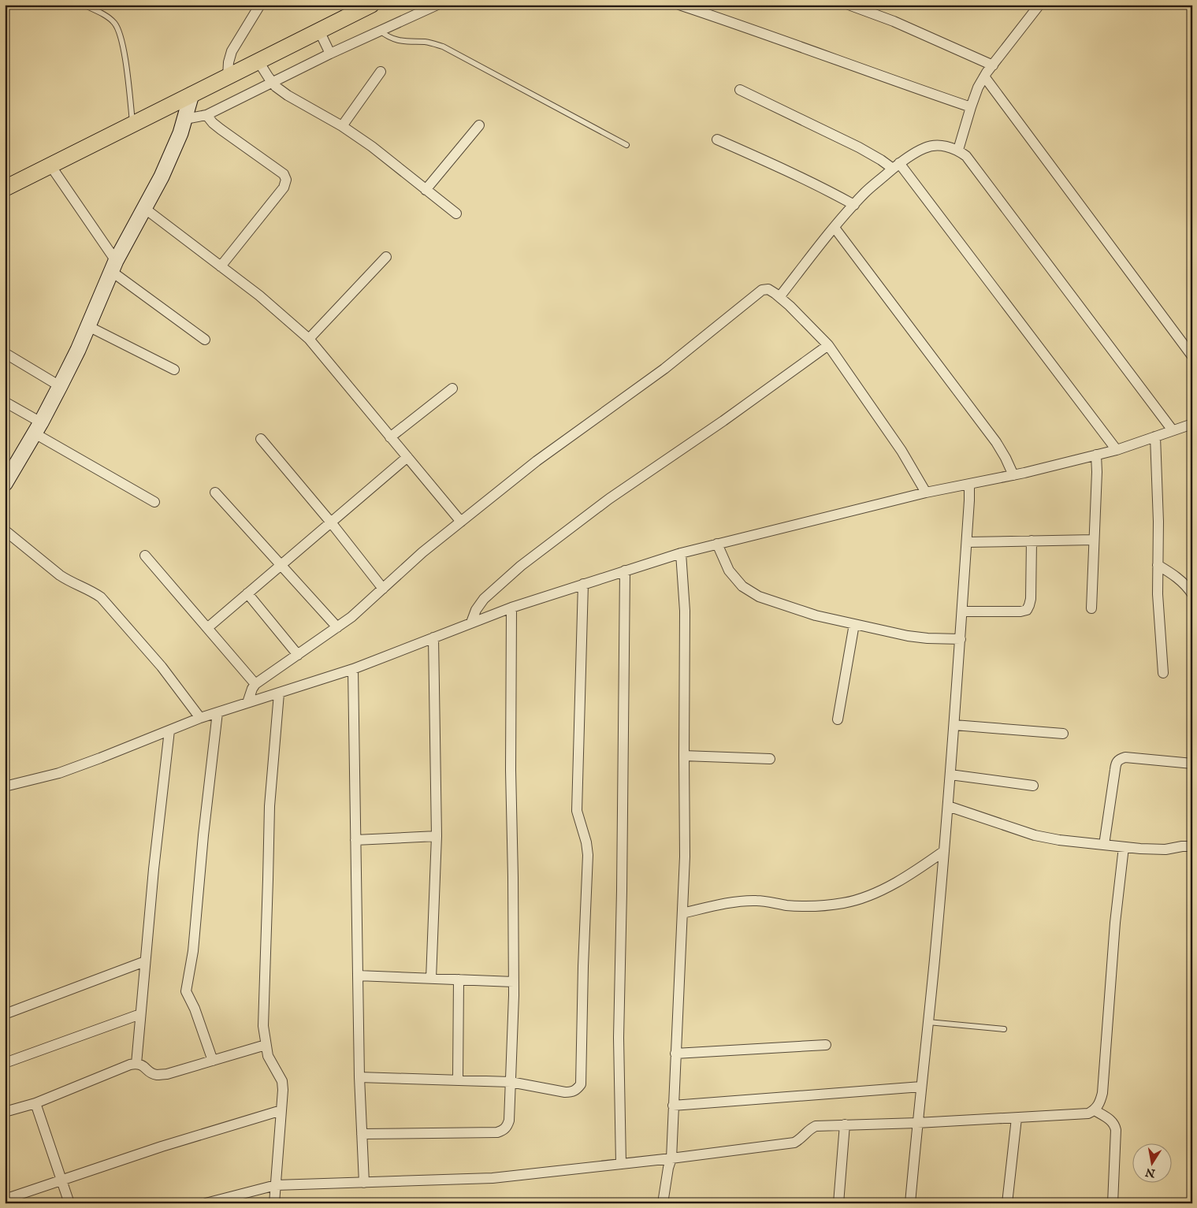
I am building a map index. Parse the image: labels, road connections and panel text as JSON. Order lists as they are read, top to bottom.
{
  "north": "bottom"
}
